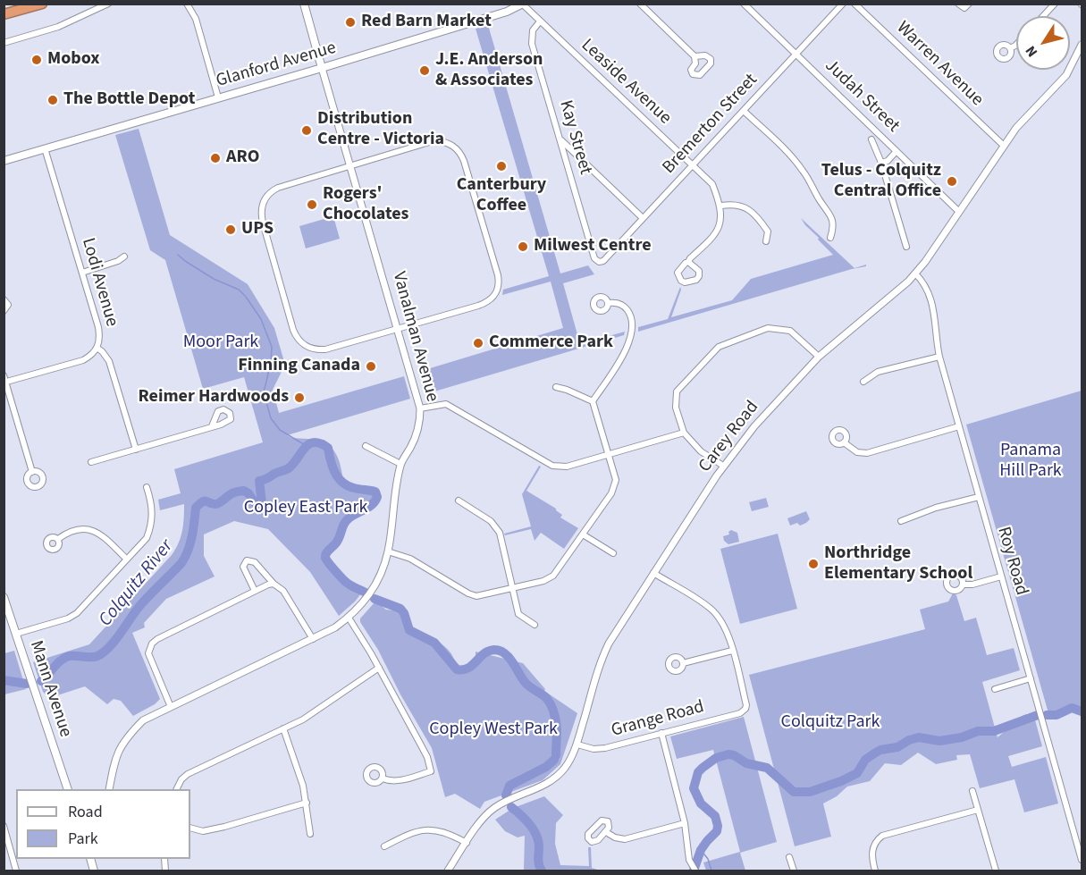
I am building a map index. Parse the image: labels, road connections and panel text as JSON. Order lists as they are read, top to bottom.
{
  "streets": {
    "main road": ["Glanford Avenue", "Vanalman Avenue", "Mann Avenue"],
    "street": [
      "Warren Avenue",
      "Leaside Avenue",
      "Judah Street",
      "Bremerton Street",
      "Kay Street",
      "Lodi Avenue",
      "Carey Road",
      "Roy Road",
      "Grange Road"
    ]
  },
  "crossings": [
    ["Warren Avenue", "Carey Road"],
    ["Glanford Avenue", "Leaside Avenue"],
    ["Glanford Avenue", "Lodi Avenue"],
    ["Glanford Avenue", "Vanalman Avenue"],
    ["Leaside Avenue", "Bremerton Street"],
    ["Leaside Avenue", "Kay Street"],
    ["Judah Street", "Bremerton Street"],
    ["Judah Street", "Carey Road"],
    ["Bremerton Street", "Kay Street"],
    ["Carey Road", "Roy Road"],
    ["Carey Road", "Grange Road"]
  ],
  "water": ["Colquitz River"],
  "parks": [
    "Moor Park",
    "Panama Hill Park",
    "Copley East Park",
    "Colquitz Park",
    "Copley West Park"
  ],
  "places": [
    "Red Barn Market",
    "Mobox",
    "J.E. Anderson & Associates",
    "The Bottle Depot",
    "Distribution Centre - Victoria",
    "ARO",
    "Canterbury Coffee",
    "Telus - Colquitz Central Office",
    "Rogers' Chocolates",
    "UPS",
    "Milwest Centre",
    "Commerce Park",
    "Finning Canada",
    "Reimer Hardwoods",
    "Northridge Elementary School"
  ],
  "legend": ["Road", "Park"],
  "north": "bottom left"
}
